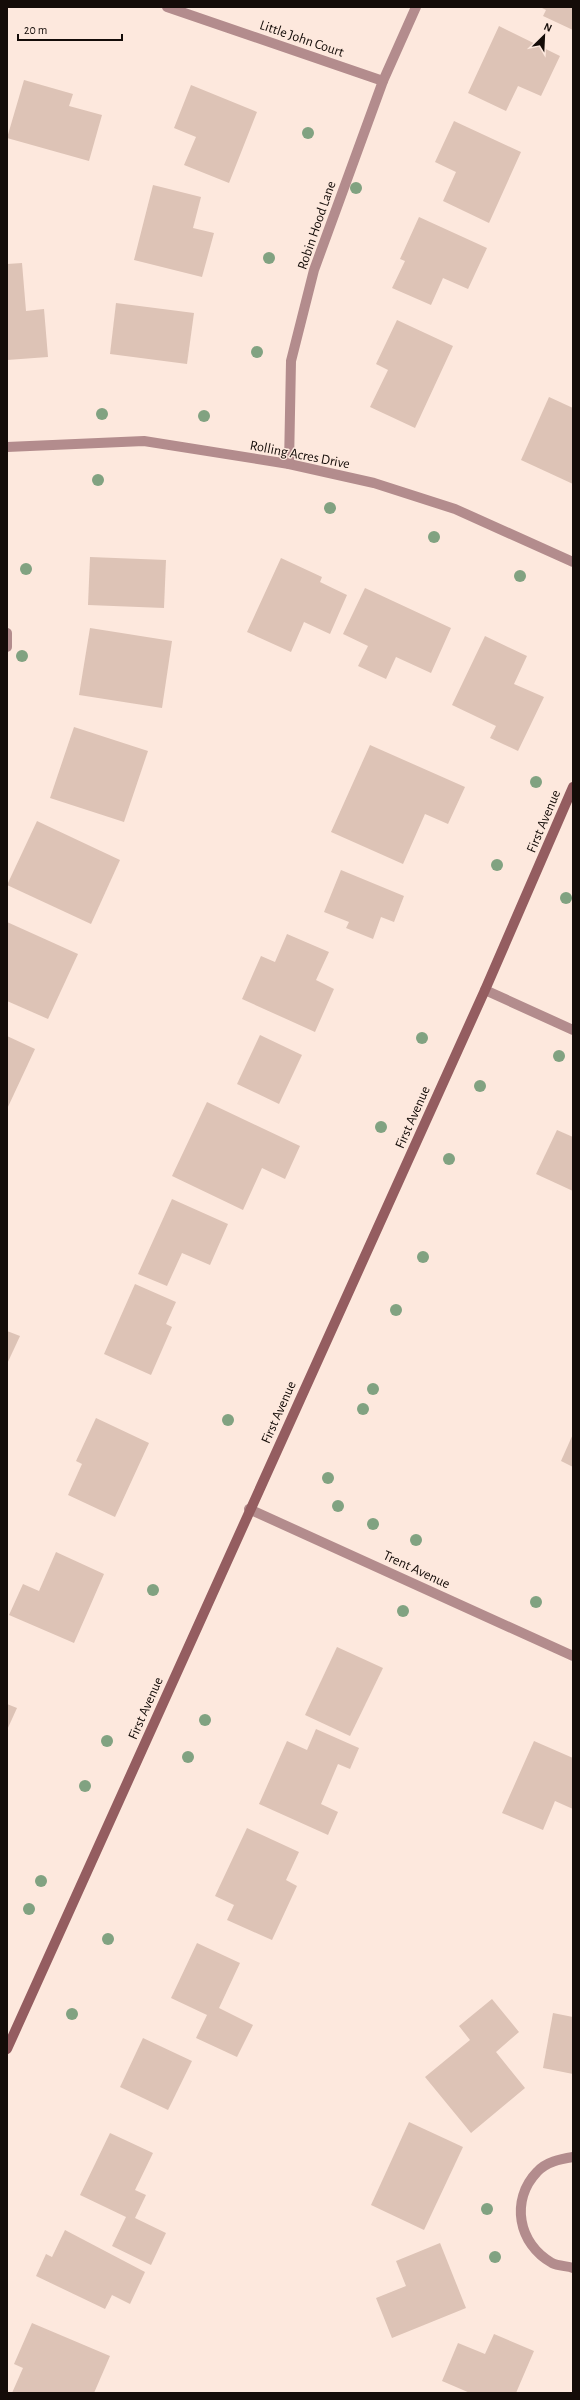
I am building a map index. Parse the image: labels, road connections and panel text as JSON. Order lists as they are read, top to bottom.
{
  "streets": {
    "street": [
      "Little John Court",
      "Robin Hood Lane",
      "Rolling Acres Drive",
      "First Avenue",
      "Trent Avenue"
    ]
  },
  "crossings": [
    ["Little John Court", "Robin Hood Lane"],
    ["Robin Hood Lane", "Rolling Acres Drive"],
    ["First Avenue", "Trent Avenue"]
  ],
  "scale_bar": "20 m",
  "north": "top right"
}
